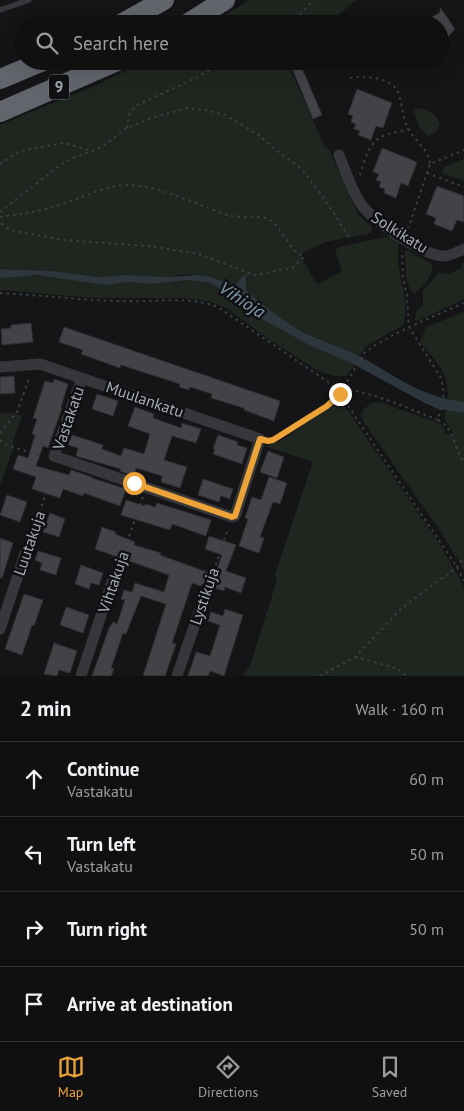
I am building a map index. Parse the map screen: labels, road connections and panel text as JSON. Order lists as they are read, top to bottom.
{
  "streets": {
    "highway": ["9"],
    "street": [
      "Solkikatu",
      "Muulankatu",
      "Vastakatu",
      "Luutakuja",
      "Vihtakuja",
      "Lystikuja"
    ]
  },
  "crossings": [
    ["Muulankatu", "Vastakatu"],
    ["Vastakatu", "Luutakuja"],
    ["Vastakatu", "Vihtakuja"],
    ["Vastakatu", "Lystikuja"]
  ],
  "water": ["Vihioja"],
  "page": {
    "search": "Search here",
    "heading": ["2 min", "Walk · 160 m"],
    "list": [
      ["Continue", "Vastakatu", "60 m"],
      ["Turn left", "Vastakatu", "50 m"],
      ["Turn right", "50 m"],
      "Arrive at destination"
    ],
    "nav": ["Map", "Directions", "Saved"]
  }
}
